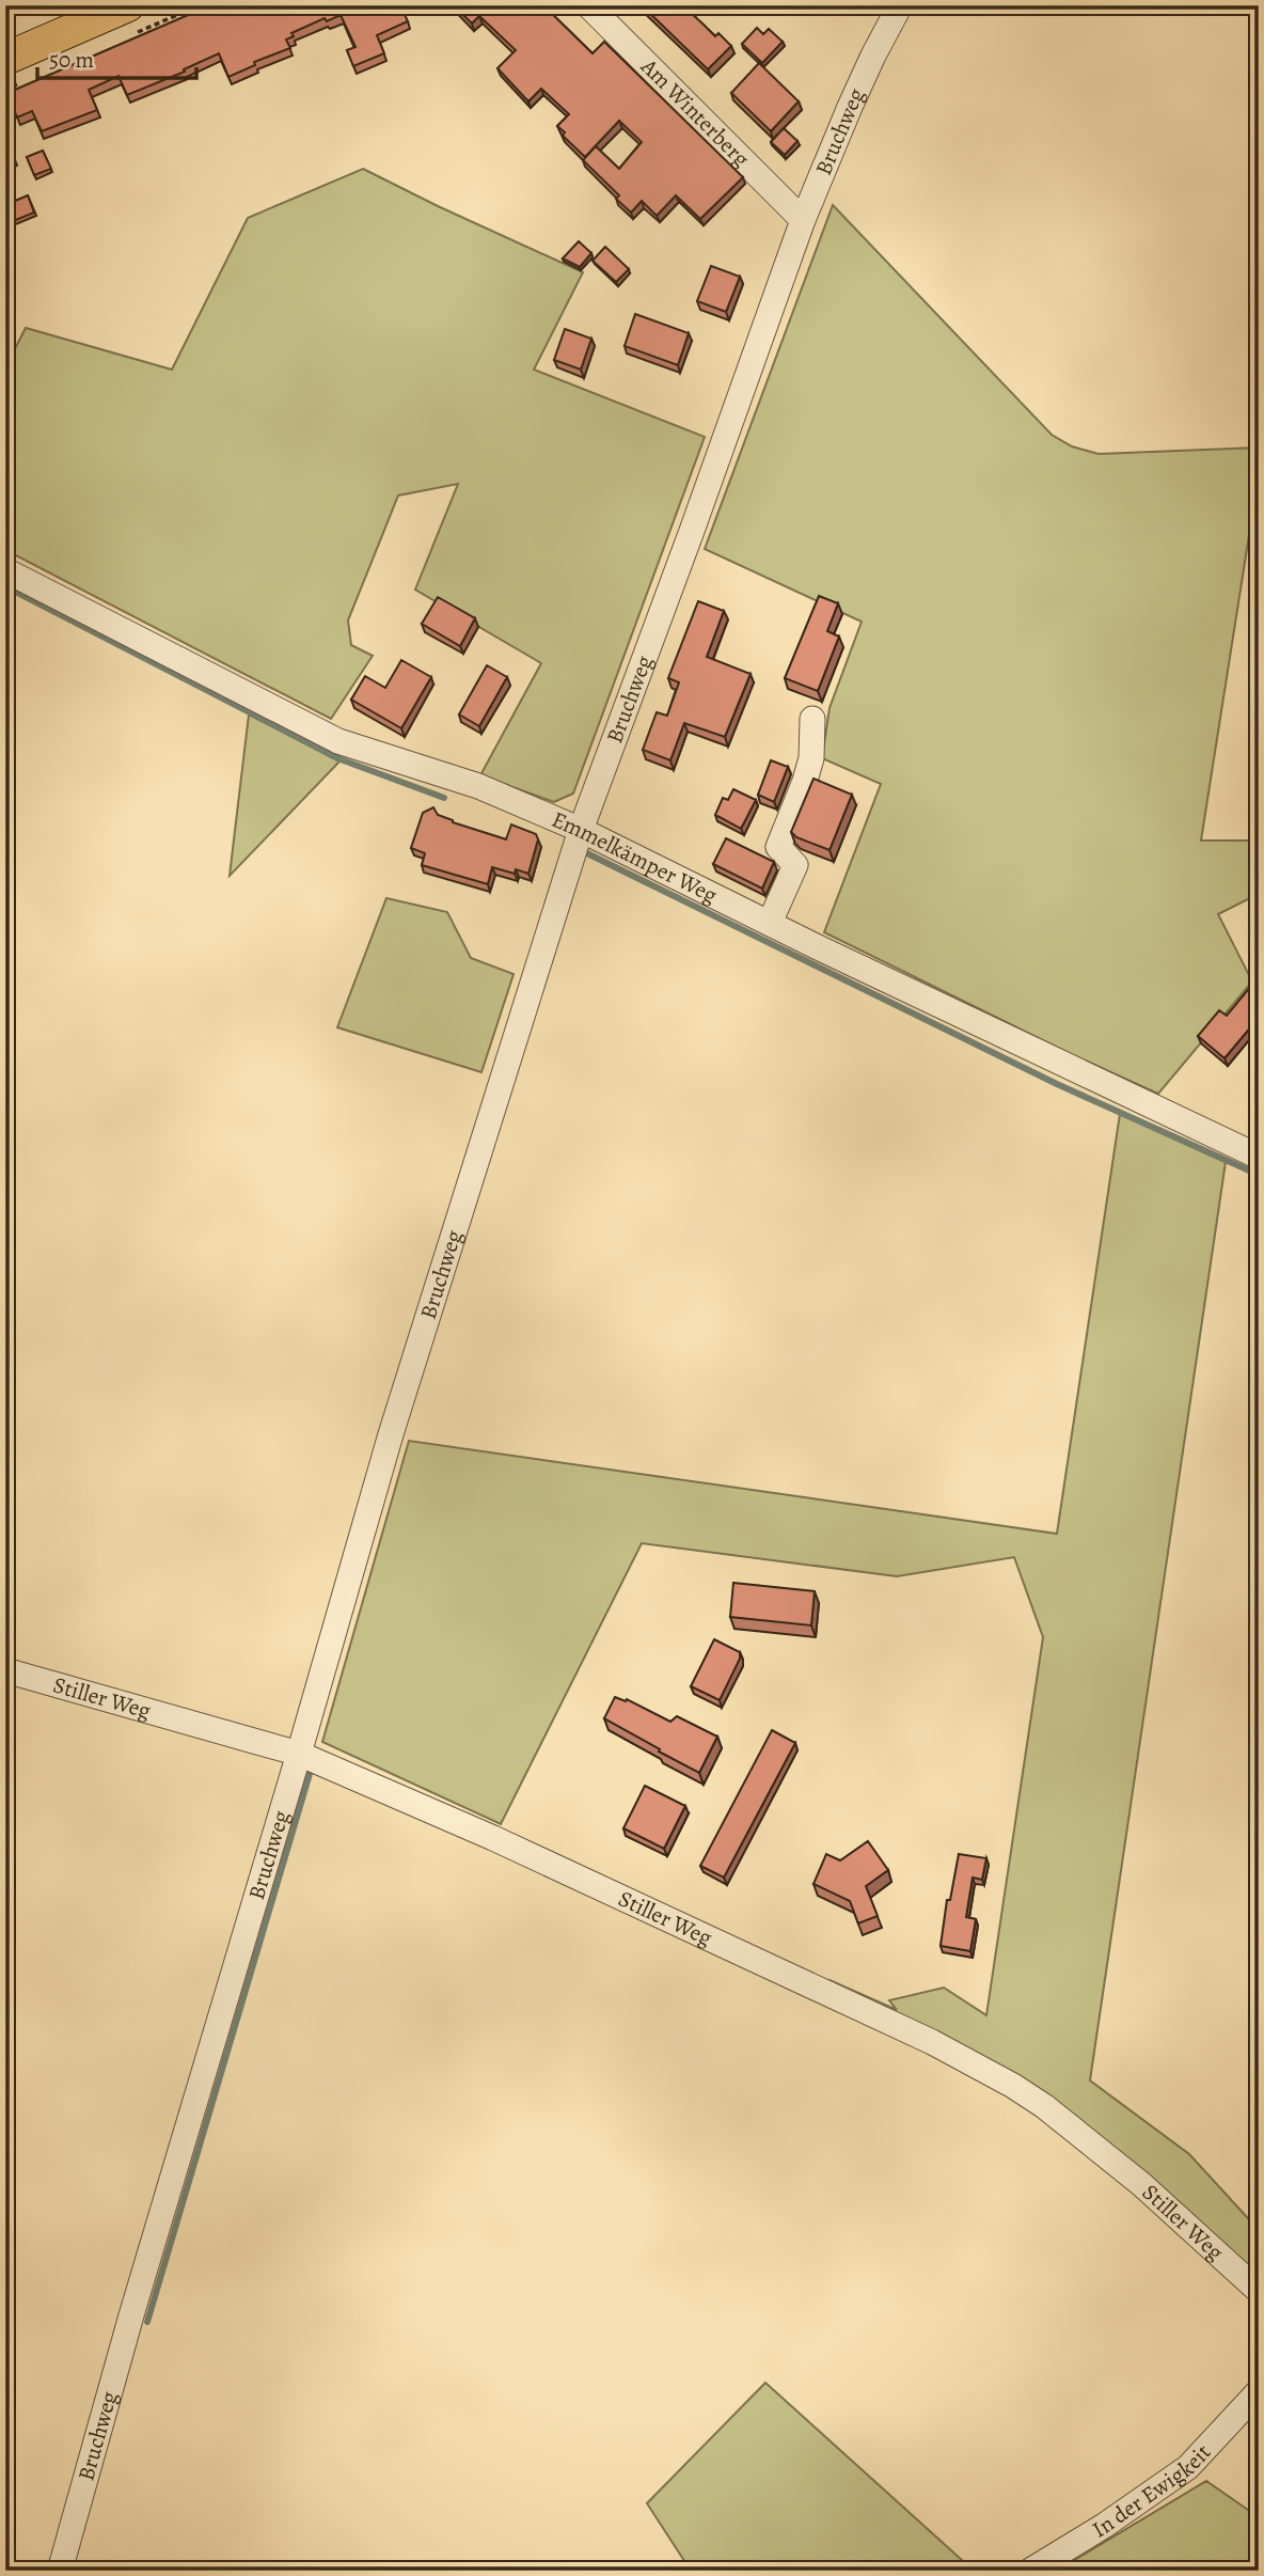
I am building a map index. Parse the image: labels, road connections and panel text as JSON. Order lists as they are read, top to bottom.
{
  "streets": {
    "street": [
      "Am Winterberg",
      "Bruchweg",
      "Emmelkämper Weg",
      "Stiller Weg",
      "In der Ewigkeit"
    ]
  },
  "crossings": [
    ["Am Winterberg", "Bruchweg"],
    ["Bruchweg", "Emmelkämper Weg"],
    ["Bruchweg", "Stiller Weg"]
  ],
  "scale_bar": "50 m"
}
